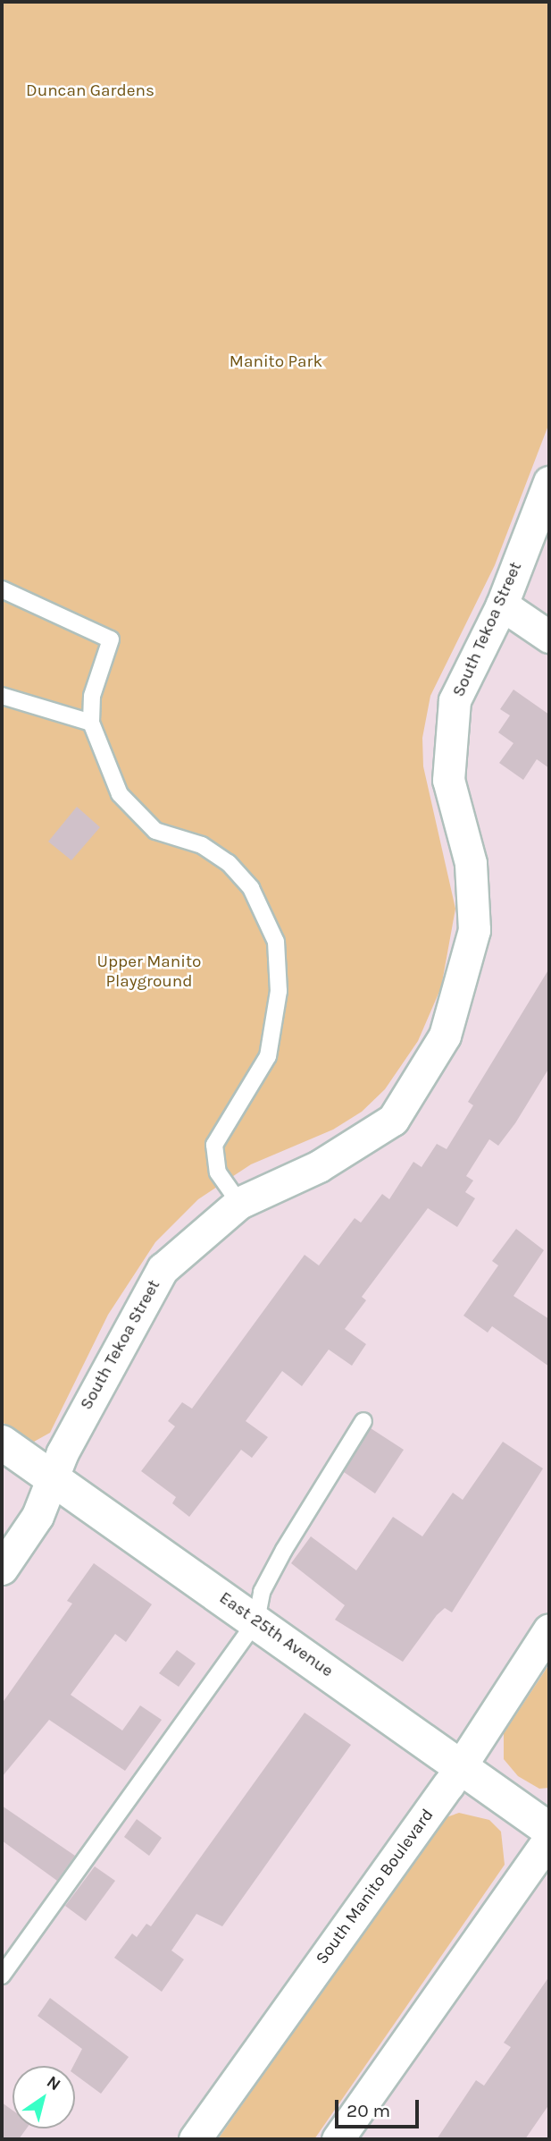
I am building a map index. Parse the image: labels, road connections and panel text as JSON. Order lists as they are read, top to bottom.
{
  "streets": {
    "street": ["South Tekoa Street", "East 25th Avenue", "South Manito Boulevard"]
  },
  "crossings": [
    ["South Tekoa Street", "East 25th Avenue"],
    ["East 25th Avenue", "South Manito Boulevard"]
  ],
  "parks": ["Duncan Gardens", "Manito Park", "Upper Manito Playground"],
  "scale_bar": "20 m",
  "north": "top right"
}
